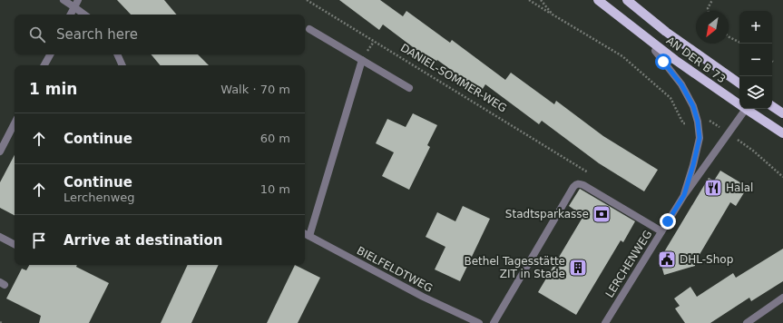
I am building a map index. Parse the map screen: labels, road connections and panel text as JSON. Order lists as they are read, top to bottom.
{
  "streets": {
    "main road": ["AN DER B 73"],
    "street": ["LERCHENWEG", "BIELFELDTWEG"],
    "path": ["DANIEL-SOMMER-WEG"]
  },
  "places": {
    "restaurant": ["Halal"],
    "bank": ["Stadtsparkasse"],
    "public building": ["DHL-Shop"],
    "building": ["Bethel Tagesstätte ZIT in Stade"]
  },
  "north": "bottom left",
  "page": {
    "map_buttons": ["+", "−"],
    "search": "Search here",
    "heading": ["1 min", "Walk · 70 m"],
    "list": [
      ["Continue", "60 m"],
      ["Continue", "Lerchenweg", "10 m"],
      "Arrive at destination"
    ]
  }
}
